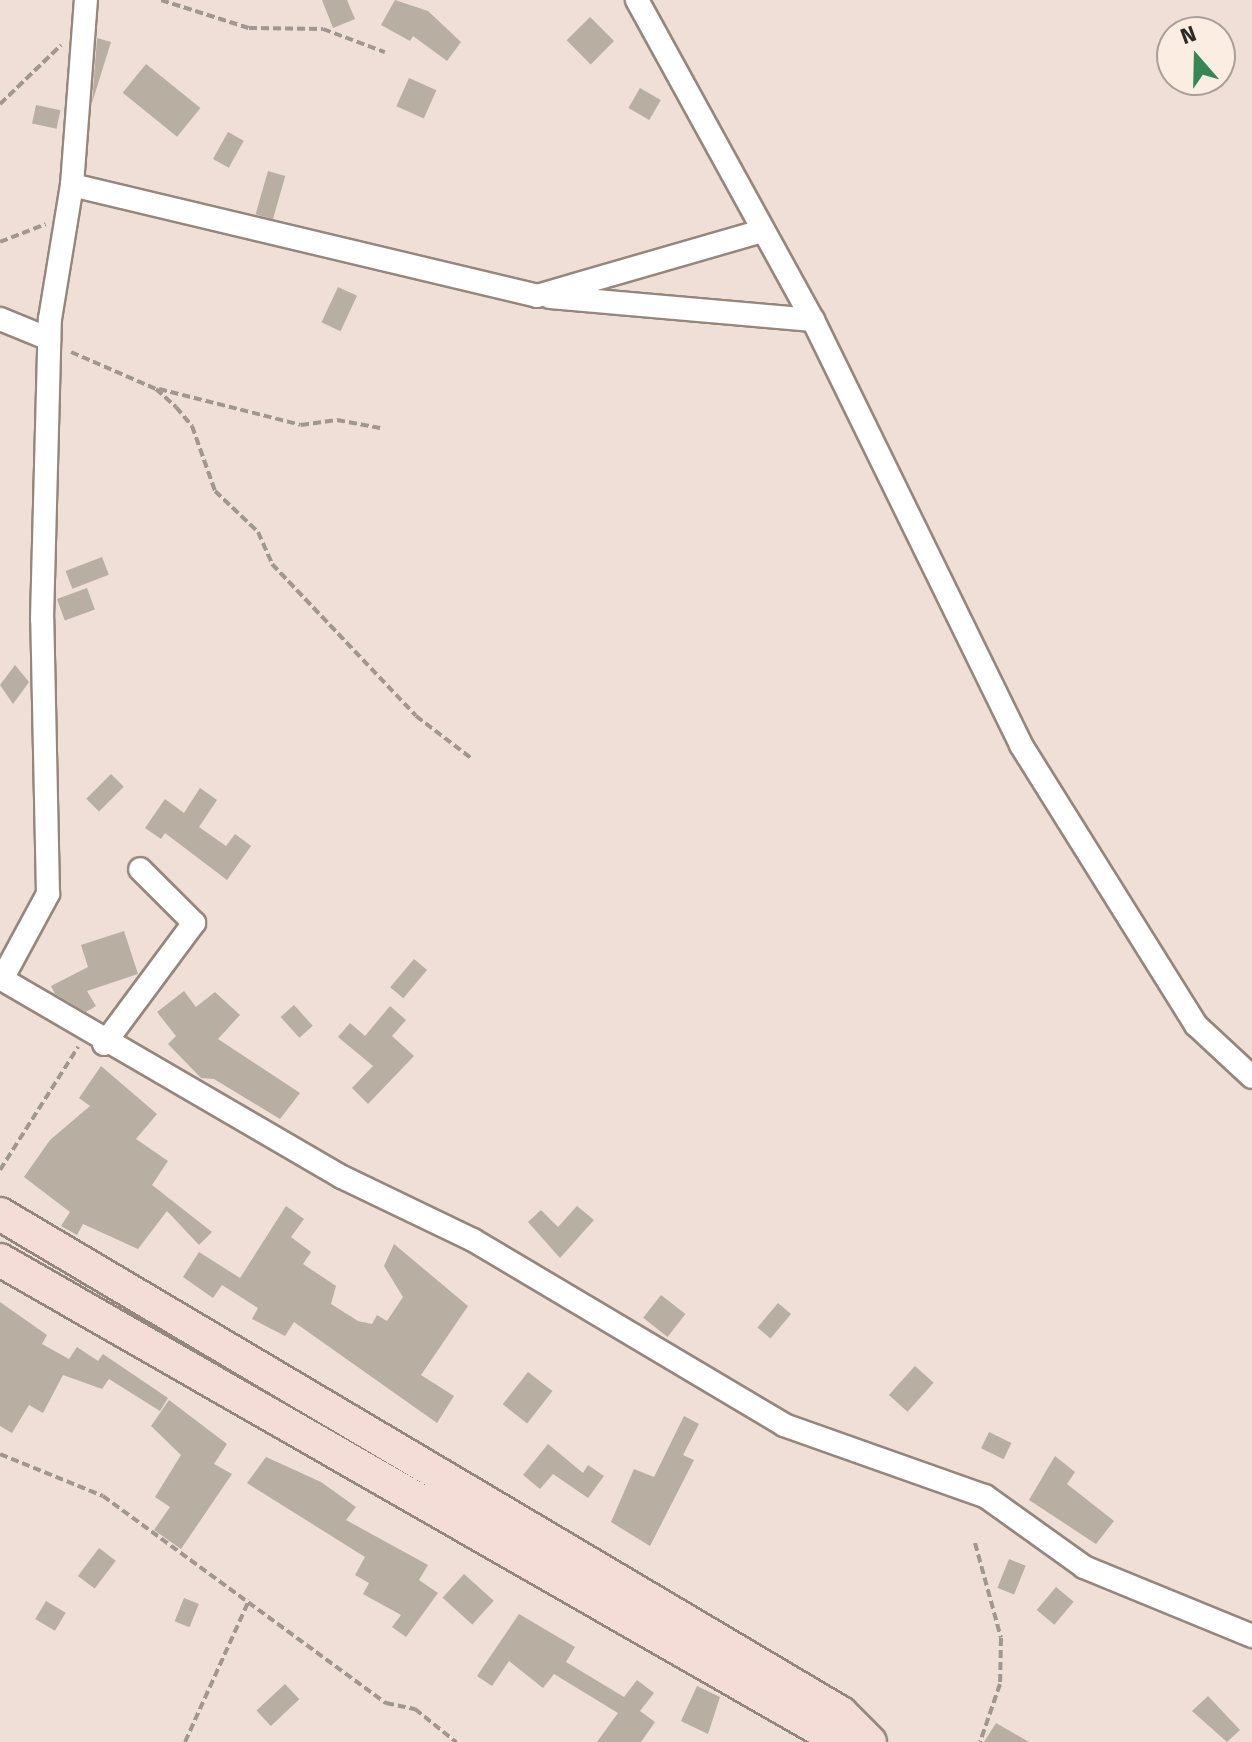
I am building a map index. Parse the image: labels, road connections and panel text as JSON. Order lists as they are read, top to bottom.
{
  "north": "top"
}
